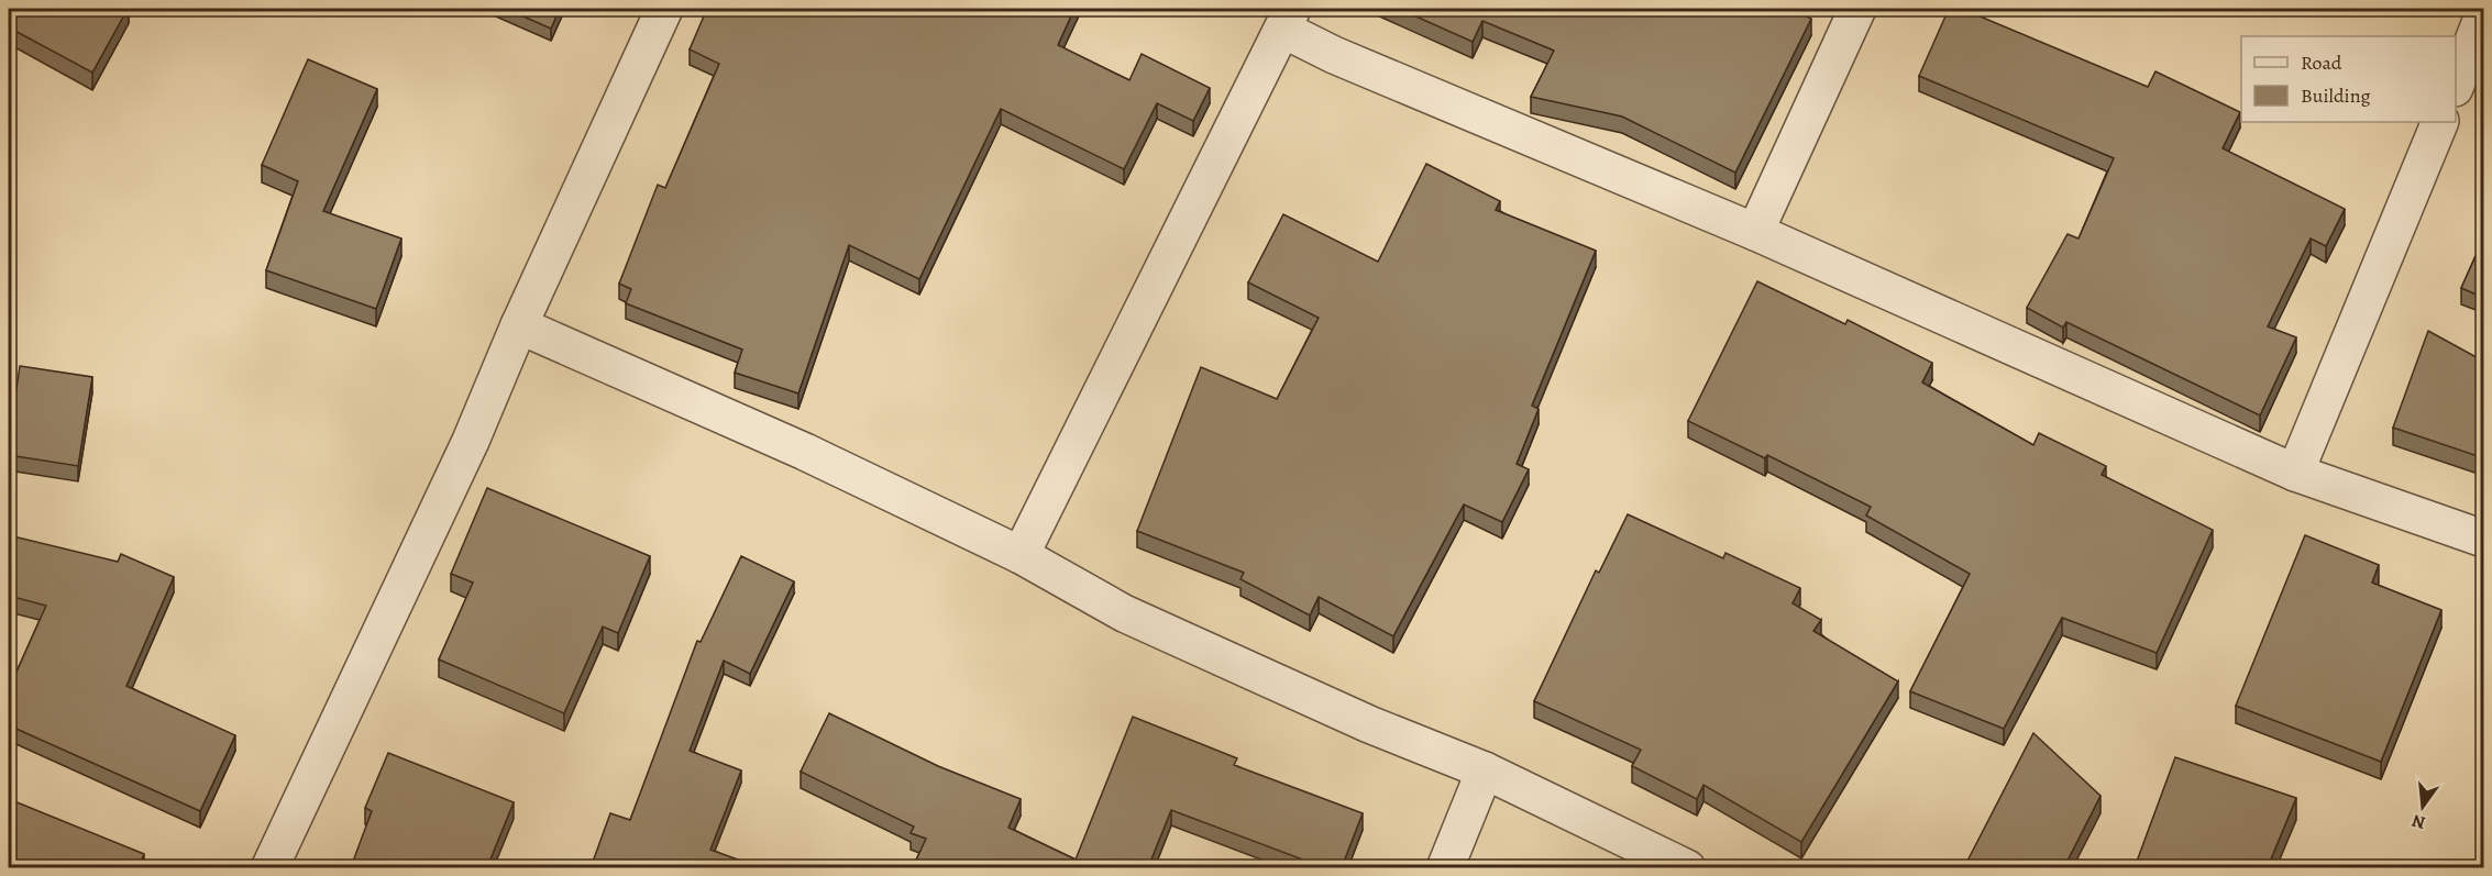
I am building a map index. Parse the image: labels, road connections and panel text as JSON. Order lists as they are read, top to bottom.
{
  "legend": ["Road", "Building"],
  "north": "bottom"
}
